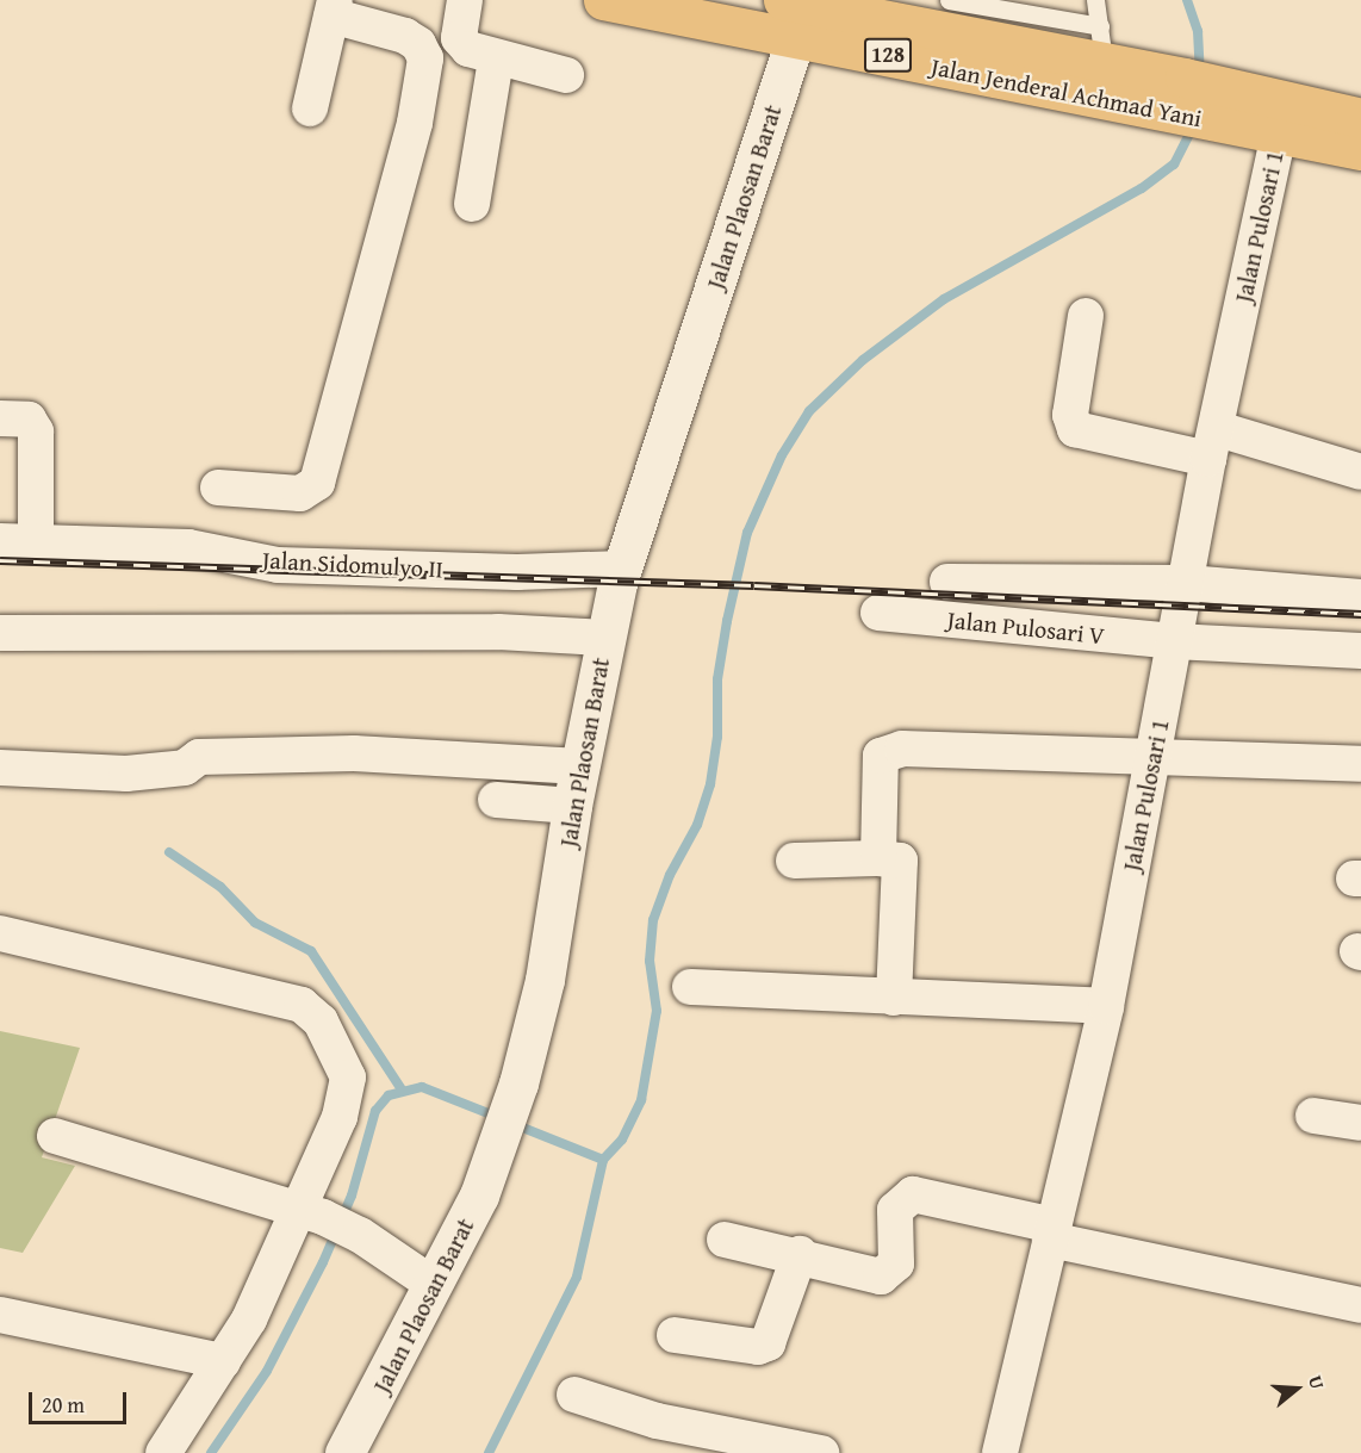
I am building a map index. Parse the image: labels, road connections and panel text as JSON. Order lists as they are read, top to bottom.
{
  "streets": {
    "main road": ["128", "Jalan Jenderal Achmad Yani"],
    "street": [
      "Jalan Plaosan Barat",
      "Jalan Pulosari 1",
      "Jalan Sidomulyo II",
      "Jalan Pulosari V"
    ]
  },
  "crossings": [
    ["Jalan Jenderal Achmad Yani", "Jalan Plaosan Barat"],
    ["Jalan Jenderal Achmad Yani", "Jalan Pulosari 1"],
    ["Jalan Plaosan Barat", "Jalan Sidomulyo II"],
    ["Jalan Pulosari 1", "Jalan Pulosari V"]
  ],
  "scale_bar": "20 m",
  "north": "right"
}
